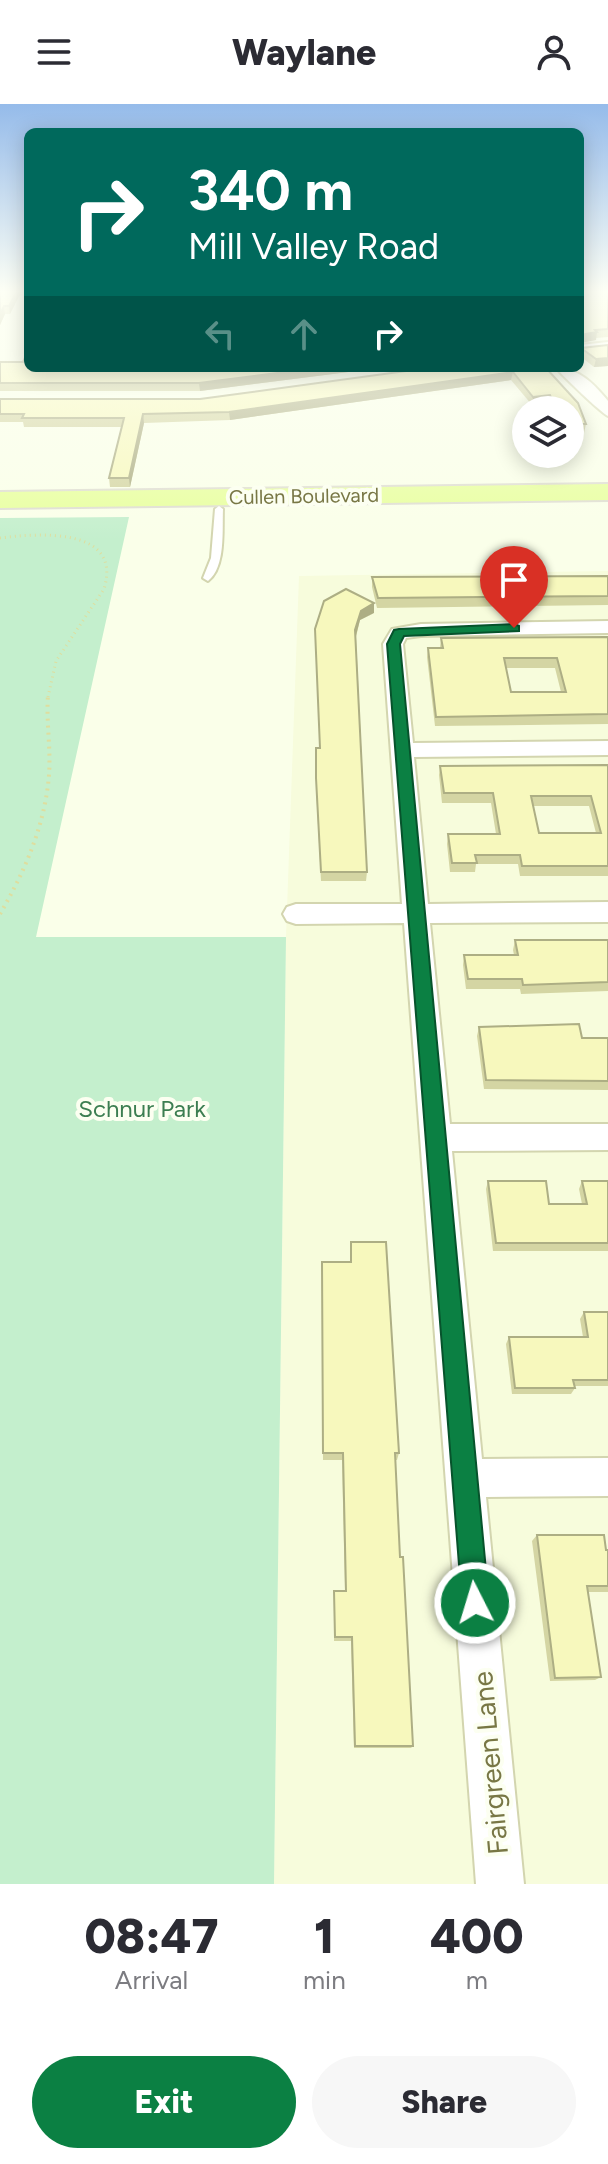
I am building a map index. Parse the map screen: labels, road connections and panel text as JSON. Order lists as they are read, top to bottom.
{
  "streets": {
    "main road": ["Cullen Boulevard"],
    "street": ["Fairgreen Lane"]
  },
  "parks": ["Schnur Park"],
  "page": {
    "header": "Waylane",
    "turn": ["340 m", "Mill Valley Road"],
    "eta": [
      "08:47",
      "Arrival",
      "1",
      "min",
      "400",
      "m"
    ],
    "buttons": ["Exit", "Share"]
  }
}
